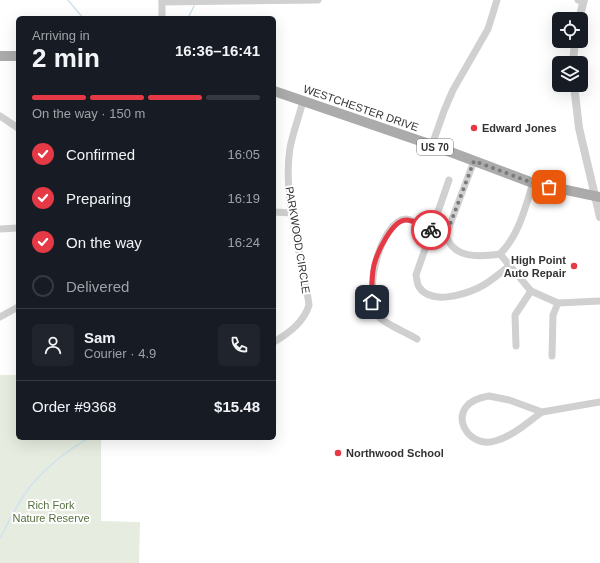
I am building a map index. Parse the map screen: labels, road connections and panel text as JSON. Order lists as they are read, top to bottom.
{
  "streets": {
    "main road": ["WESTCHESTER DRIVE", "US 70"],
    "street": ["PARKWOOD CIRCLE"]
  },
  "crossings": [
    ["WESTCHESTER DRIVE", "PARKWOOD CIRCLE"]
  ],
  "parks": ["Rich Fork Nature Reserve"],
  "places": ["Edward Jones", "High Point Auto Repair", "Northwood School"],
  "page": {
    "heading": ["2 min", "Arriving in", "16:36–16:41"],
    "panel": [
      "Sam",
      "Courier · 4.9",
      "Order #9368",
      "$15.48"
    ],
    "bar": "On the way · 150 m",
    "list": [
      ["Confirmed", "16:05"],
      ["Preparing", "16:19"],
      ["On the way", "16:24"],
      "Delivered"
    ]
  }
}
